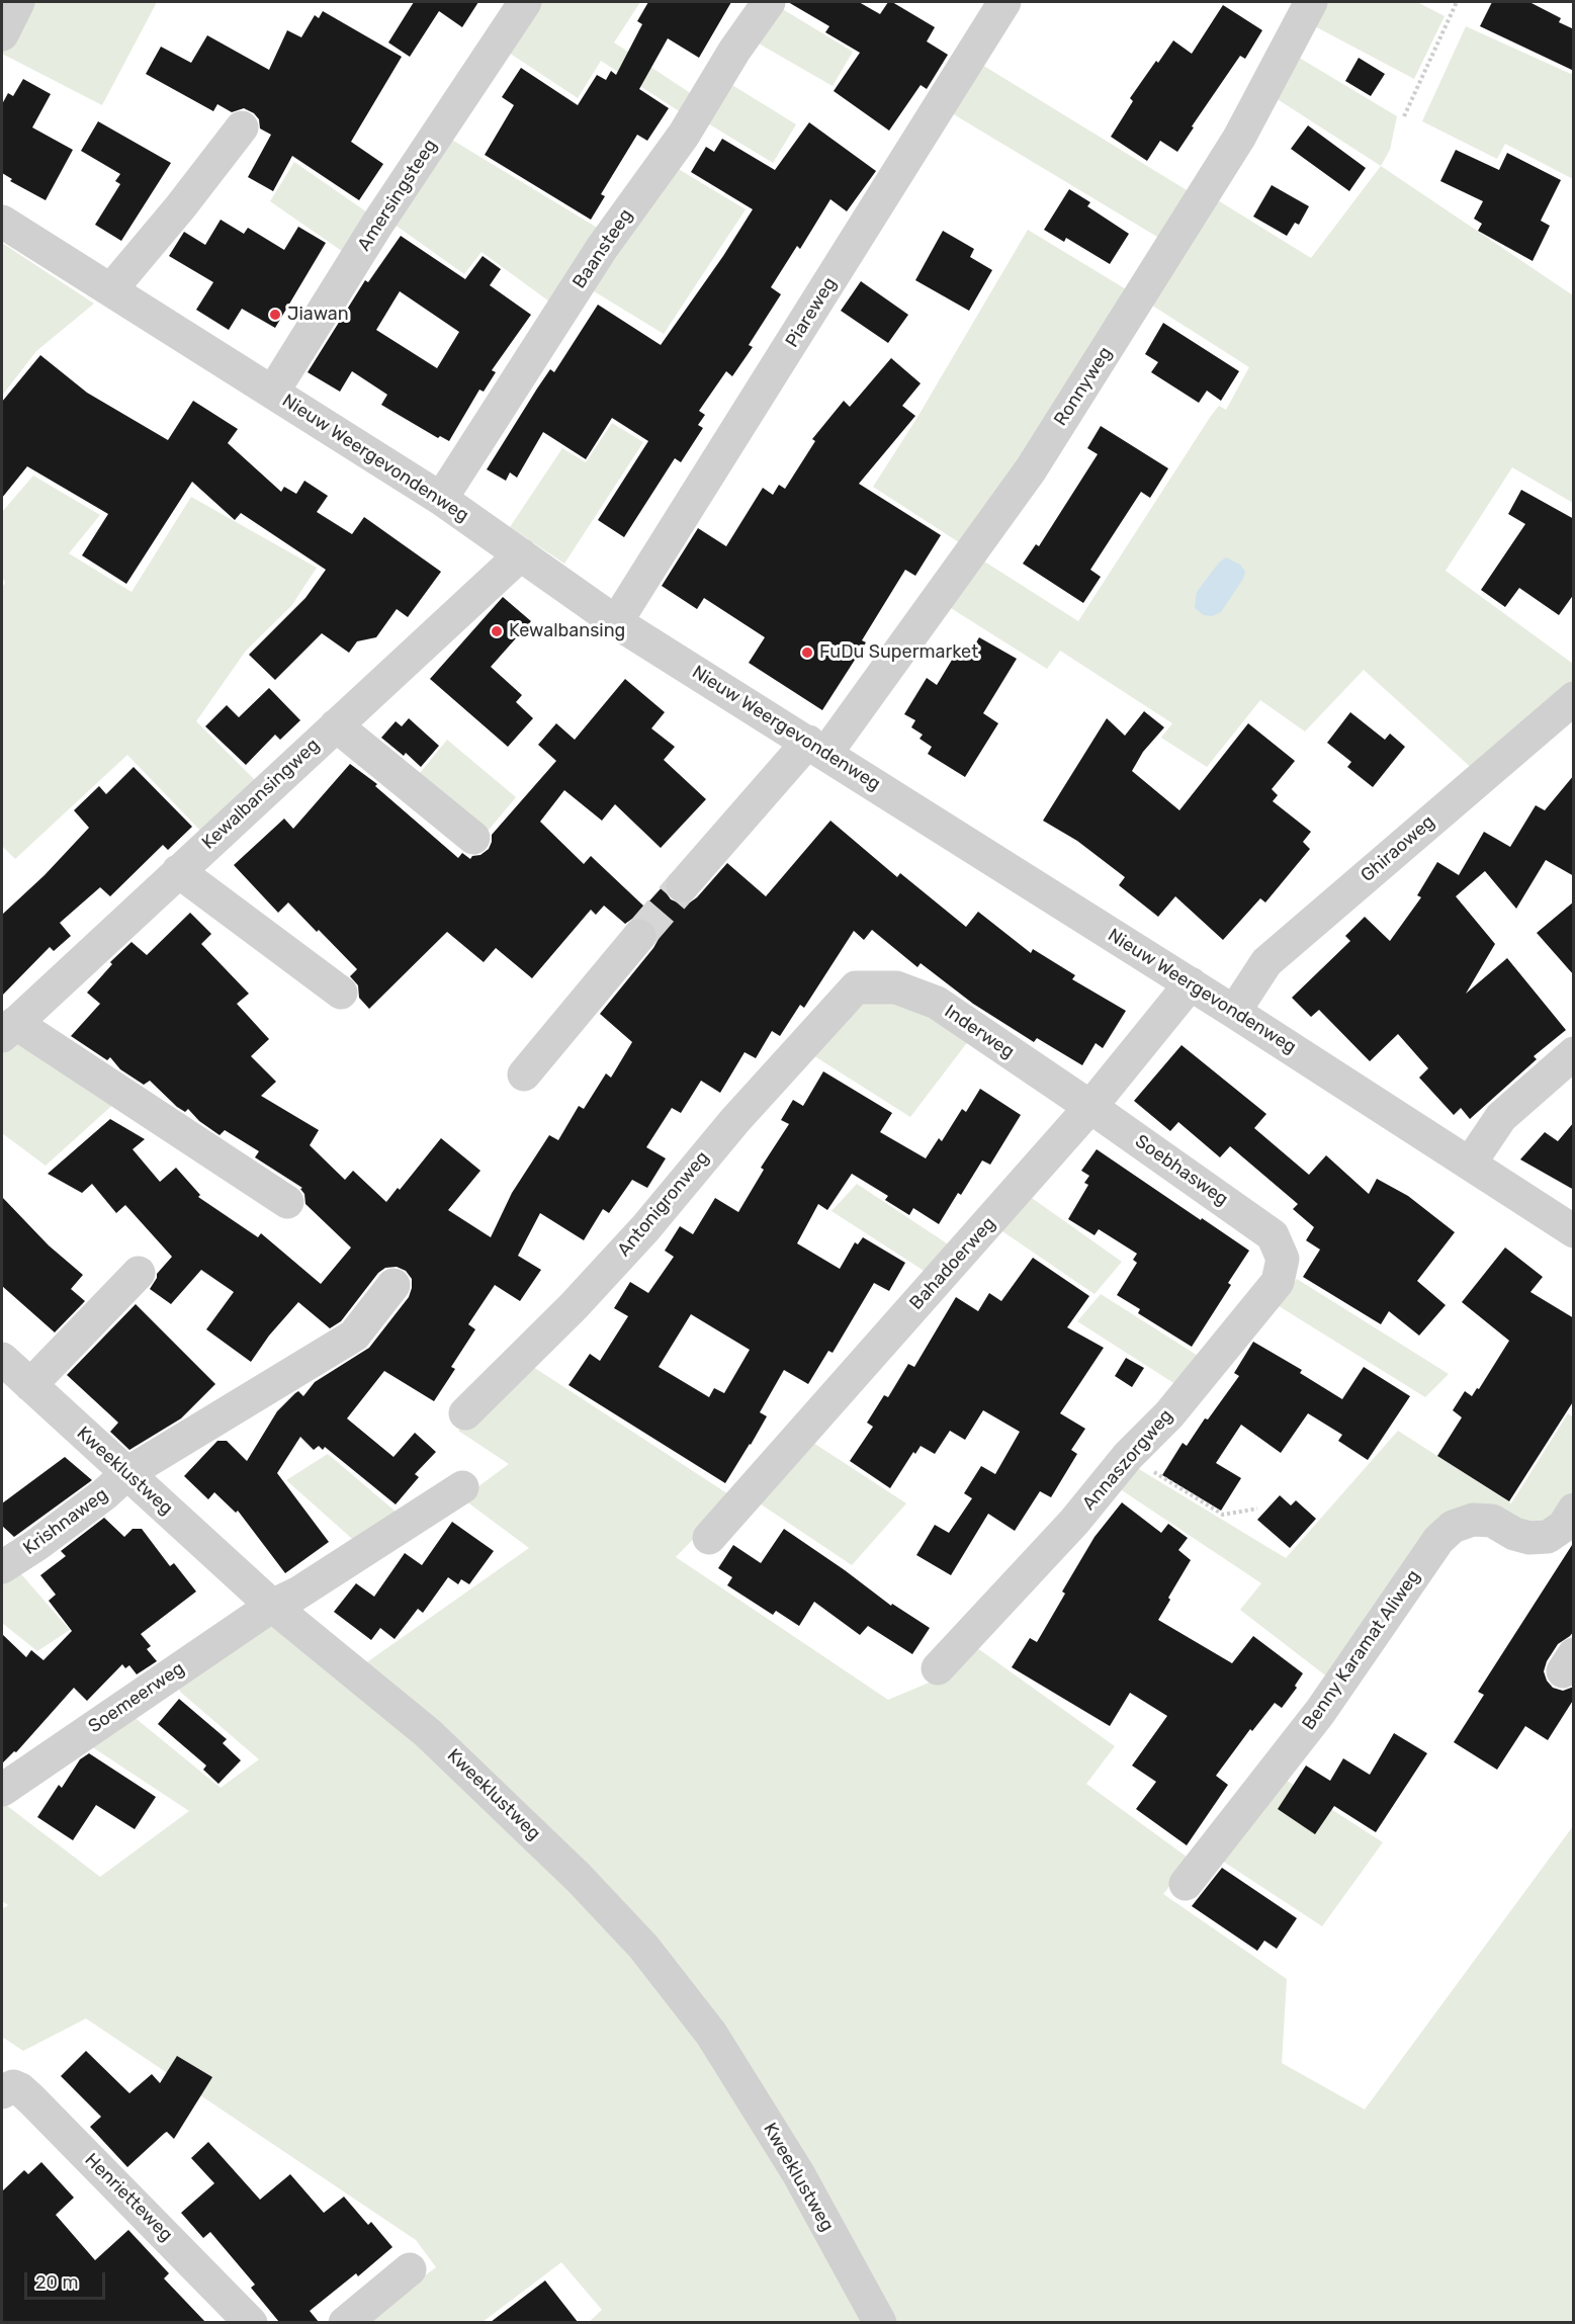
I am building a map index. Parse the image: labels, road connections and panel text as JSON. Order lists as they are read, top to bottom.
{
  "streets": {
    "street": [
      "Amersingsteeg",
      "Baansteeg",
      "Piareweg",
      "Ronnyweg",
      "Nieuw Weergevondenweg",
      "Kewalbansingweg",
      "Ghiraoweg",
      "Inderweg",
      "Soebhasweg",
      "Antonigronweg",
      "Bahadoerweg",
      "Annaszorgweg",
      "Kweeklustweg",
      "Krishnaweg",
      "Benny Karamat Aliweg",
      "Soemeerweg",
      "Henrietteweg"
    ]
  },
  "crossings": [
    ["Amersingsteeg", "Nieuw Weergevondenweg"],
    ["Baansteeg", "Nieuw Weergevondenweg"],
    ["Piareweg", "Nieuw Weergevondenweg"],
    ["Ronnyweg", "Nieuw Weergevondenweg"],
    ["Nieuw Weergevondenweg", "Kewalbansingweg"],
    ["Nieuw Weergevondenweg", "Ghiraoweg"],
    ["Nieuw Weergevondenweg", "Bahadoerweg"],
    ["Inderweg", "Soebhasweg"],
    ["Inderweg", "Antonigronweg"],
    ["Inderweg", "Bahadoerweg"],
    ["Soebhasweg", "Bahadoerweg"],
    ["Soebhasweg", "Annaszorgweg"],
    ["Kweeklustweg", "Krishnaweg"],
    ["Kweeklustweg", "Soemeerweg"]
  ],
  "places": ["Jiawan", "Kewalbansing", "FuDu Supermarket"],
  "scale_bar": "20 m"
}
